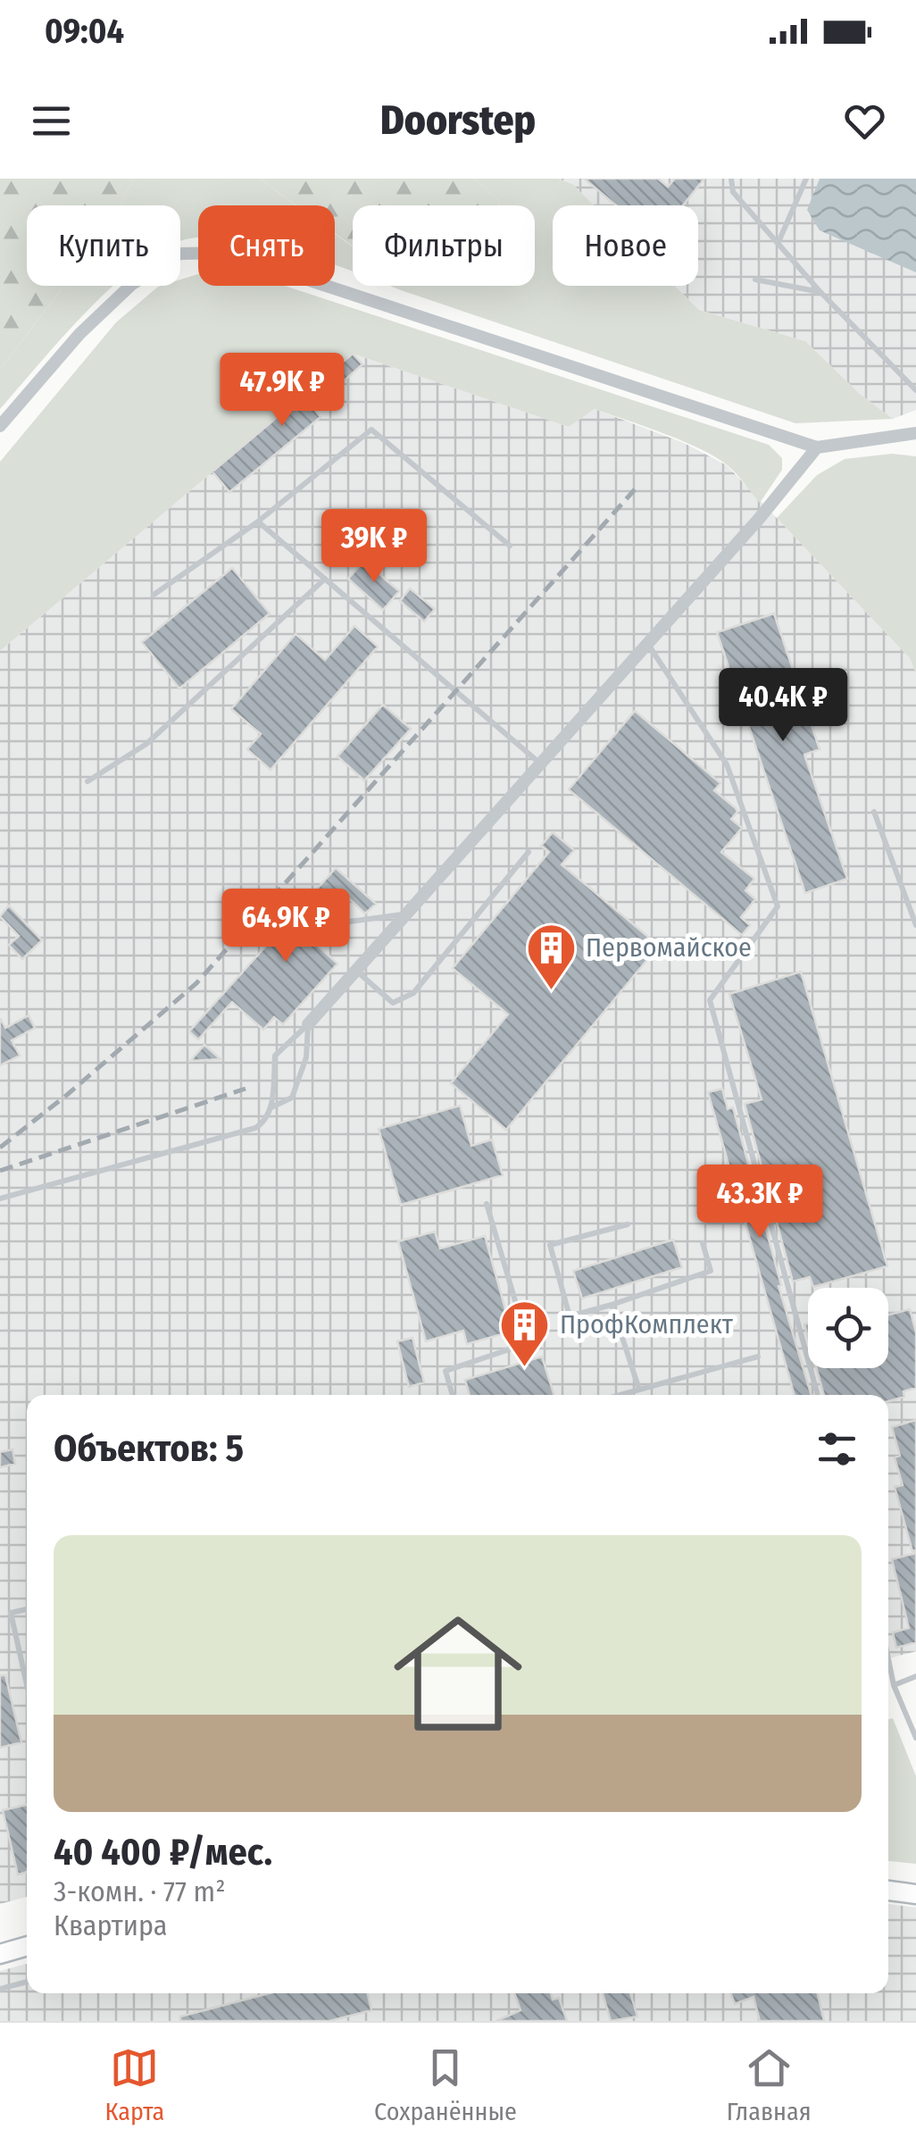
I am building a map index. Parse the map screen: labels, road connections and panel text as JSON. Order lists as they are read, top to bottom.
{
  "places": {
    "building": ["Первомайское", "ПрофКомплект"]
  },
  "page": {
    "status": "09:04",
    "header": "Doorstep",
    "chip": [
      "Купить",
      "Снять",
      "Фильтры",
      "Новое"
    ],
    "price": [
      "47.9K ₽",
      "39K ₽",
      "40.4K ₽",
      "64.9K ₽",
      "43.3K ₽"
    ],
    "heading": "Объектов: 5",
    "list": [
      {
        "name": "40 400 ₽/мес.",
        "note": "3-комн. · 77 m² · Квартира"
      }
    ],
    "tabs": ["Карта", "Сохранённые", "Главная"]
  }
}
